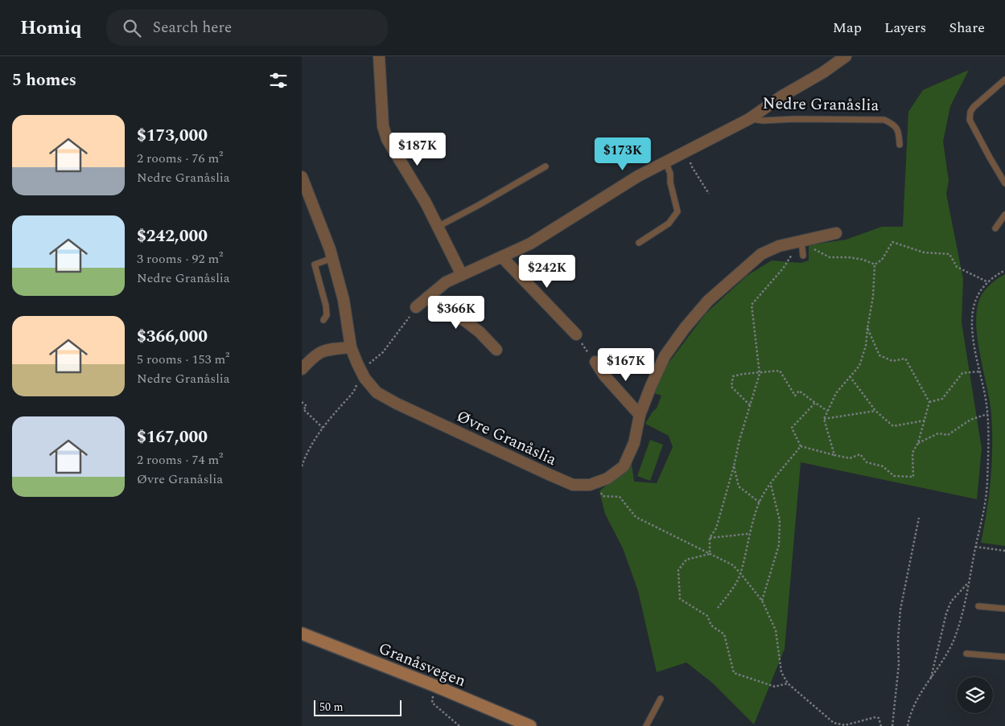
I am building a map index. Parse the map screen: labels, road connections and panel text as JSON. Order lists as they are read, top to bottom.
{
  "streets": {
    "street": ["Nedre Granåslia", "Øvre Granåslia", "Granåsvegen"]
  },
  "scale_bar": "50 m",
  "page": {
    "header": "Homiq",
    "search": "Search here",
    "nav": ["Map", "Layers", "Share"],
    "heading": "5 homes",
    "list": [
      {
        "name": "$173,000",
        "note": "2 rooms · 76 m² · Nedre Granåslia"
      },
      {
        "name": "$242,000",
        "note": "3 rooms · 92 m² · Nedre Granåslia"
      },
      {
        "name": "$366,000",
        "note": "5 rooms · 153 m² · Nedre Granåslia"
      },
      {
        "name": "$167,000",
        "note": "2 rooms · 74 m² · Øvre Granåslia"
      }
    ],
    "price": [
      "$187K",
      "$173K",
      "$242K",
      "$366K",
      "$167K"
    ],
    "scale": "50 m"
  }
}
